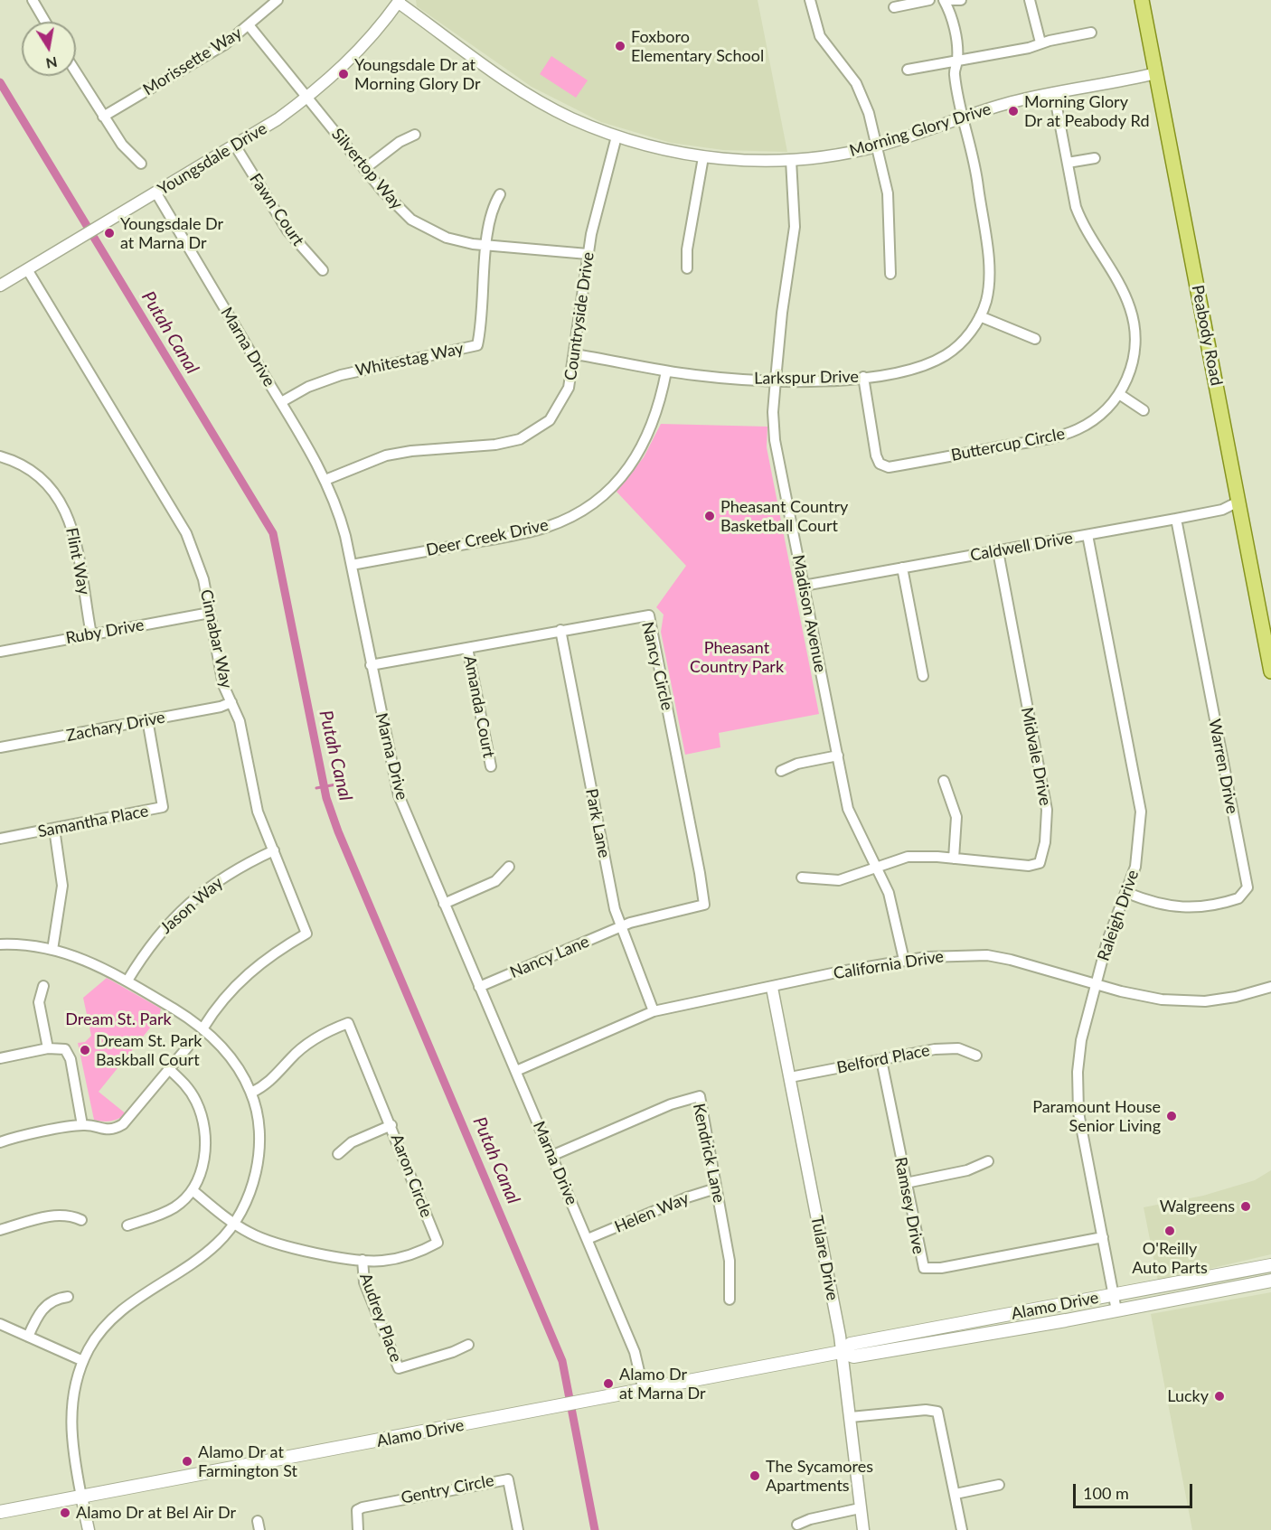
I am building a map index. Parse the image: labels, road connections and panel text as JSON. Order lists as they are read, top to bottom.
{
  "streets": {
    "main road": ["Peabody Road", "Alamo Drive"],
    "street": [
      "Morissette Way",
      "Morning Glory Drive",
      "Youngsdale Drive",
      "Silvertop Way",
      "Fawn Court",
      "Countryside Drive",
      "Marna Drive",
      "Whitestag Way",
      "Larkspur Drive",
      "Buttercup Circle",
      "Deer Creek Drive",
      "Caldwell Drive",
      "Flint Way",
      "Madison Avenue",
      "Ruby Drive",
      "Cinnabar Way",
      "Nancy Circle",
      "Amanda Court",
      "Zachary Drive",
      "Midvale Drive",
      "Warren Drive",
      "Samantha Place",
      "Park Lane",
      "Jason Way",
      "Raleigh Drive",
      "Nancy Lane",
      "California Drive",
      "Belford Place",
      "Kendrick Lane",
      "Aaron Circle",
      "Ramsey Drive",
      "Helen Way",
      "Tulare Drive",
      "Audrey Place",
      "Gentry Circle"
    ]
  },
  "crossings": [
    ["Morissette Way", "Silvertop Way"],
    ["Morning Glory Drive", "Youngsdale Drive"],
    ["Morning Glory Drive", "Countryside Drive"],
    ["Morning Glory Drive", "Peabody Road"],
    ["Morning Glory Drive", "Larkspur Drive"],
    ["Morning Glory Drive", "Buttercup Circle"],
    ["Morning Glory Drive", "Madison Avenue"],
    ["Youngsdale Drive", "Silvertop Way"],
    ["Youngsdale Drive", "Fawn Court"],
    ["Youngsdale Drive", "Marna Drive"],
    ["Youngsdale Drive", "Cinnabar Way"],
    ["Silvertop Way", "Countryside Drive"],
    ["Silvertop Way", "Whitestag Way"],
    ["Countryside Drive", "Marna Drive"],
    ["Countryside Drive", "Larkspur Drive"],
    ["Peabody Road", "Caldwell Drive"],
    ["Marna Drive", "Whitestag Way"],
    ["Marna Drive", "Deer Creek Drive"],
    ["Marna Drive", "Nancy Circle"],
    ["Marna Drive", "Nancy Lane"],
    ["Marna Drive", "California Drive"],
    ["Marna Drive", "Kendrick Lane"],
    ["Marna Drive", "Helen Way"],
    ["Marna Drive", "Alamo Drive"],
    ["Larkspur Drive", "Buttercup Circle"],
    ["Larkspur Drive", "Deer Creek Drive"],
    ["Larkspur Drive", "Madison Avenue"],
    ["Caldwell Drive", "Madison Avenue"],
    ["Caldwell Drive", "Midvale Drive"],
    ["Caldwell Drive", "Warren Drive"],
    ["Caldwell Drive", "Raleigh Drive"],
    ["Flint Way", "Ruby Drive"],
    ["Madison Avenue", "Midvale Drive"],
    ["Madison Avenue", "California Drive"],
    ["Ruby Drive", "Cinnabar Way"],
    ["Cinnabar Way", "Zachary Drive"],
    ["Cinnabar Way", "Jason Way"],
    ["Nancy Circle", "Amanda Court"],
    ["Nancy Circle", "Park Lane"],
    ["Nancy Circle", "Nancy Lane"],
    ["Zachary Drive", "Samantha Place"],
    ["Warren Drive", "Raleigh Drive"],
    ["Park Lane", "Nancy Lane"],
    ["Park Lane", "California Drive"],
    ["Raleigh Drive", "California Drive"],
    ["Raleigh Drive", "Ramsey Drive"],
    ["Raleigh Drive", "Alamo Drive"],
    ["California Drive", "Tulare Drive"],
    ["Belford Place", "Ramsey Drive"],
    ["Belford Place", "Tulare Drive"],
    ["Kendrick Lane", "Helen Way"],
    ["Aaron Circle", "Audrey Place"],
    ["Tulare Drive", "Alamo Drive"]
  ],
  "water": ["Putah Canal"],
  "parks": ["Pheasant Country Park", "Dream St. Park"],
  "places": [
    "Foxboro Elementary School",
    "Youngsdale Dr at Morning Glory Dr",
    "Morning Glory Dr at Peabody Rd",
    "Youngsdale Dr at Marna Dr",
    "Pheasant Country Basketball Court",
    "Dream St. Park Baskball Court",
    "Paramount House Senior Living",
    "Walgreens",
    "O'Reilly Auto Parts",
    "Alamo Dr at Marna Dr",
    "Lucky",
    "Alamo Dr at Farmington St",
    "The Sycamores Apartments",
    "Alamo Dr at Bel Air Dr"
  ],
  "scale_bar": "100 m",
  "north": "bottom"
}
